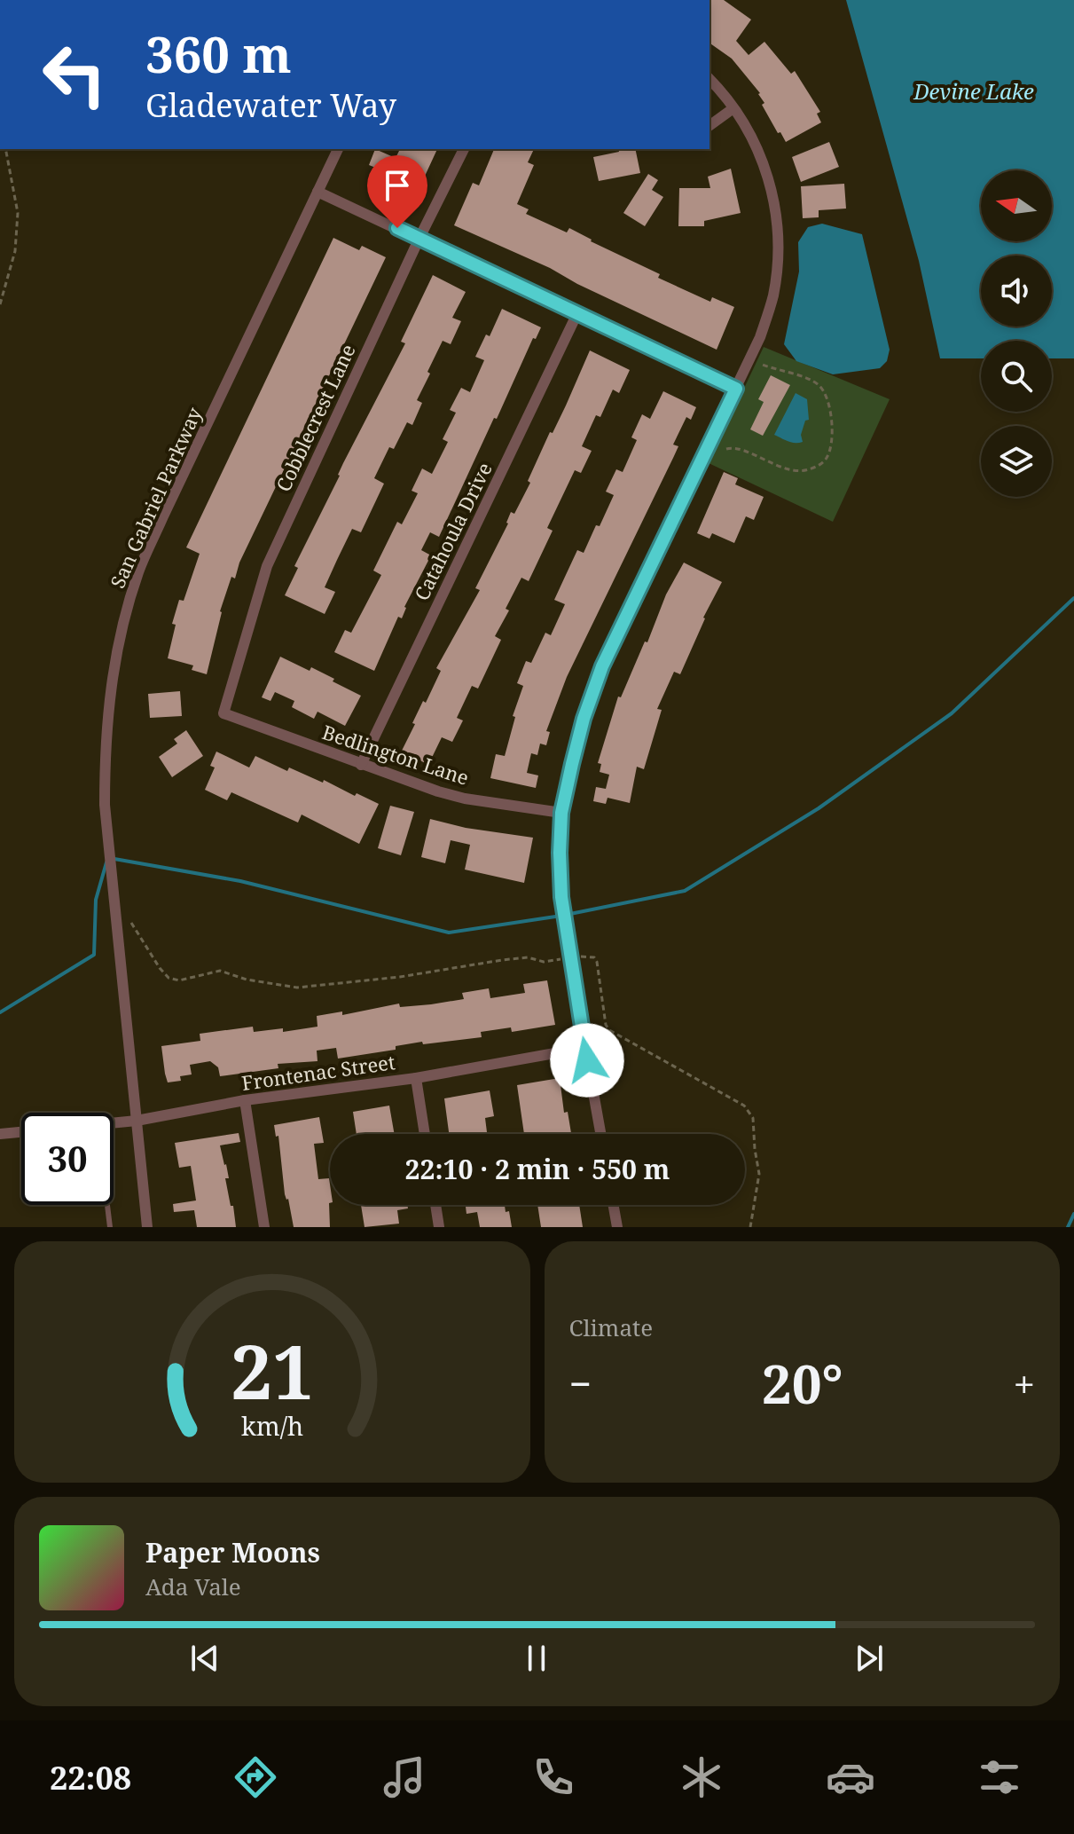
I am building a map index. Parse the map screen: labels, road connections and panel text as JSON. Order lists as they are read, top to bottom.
{
  "streets": {
    "street": [
      "Cobblecrest Lane",
      "San Gabriel Parkway",
      "Catahoula Drive",
      "Bedlington Lane",
      "Frontenac Street"
    ]
  },
  "crossings": [
    ["Cobblecrest Lane", "Bedlington Lane"],
    ["San Gabriel Parkway", "Frontenac Street"],
    ["Catahoula Drive", "Bedlington Lane"]
  ],
  "water": ["Devine Lake"],
  "north": "left",
  "page": {
    "turn": ["360 m", "Gladewater Way"],
    "limit": "30",
    "trip": "22:10 · 2 min · 550 m",
    "tile": "Climate",
    "heat": ["−", "20°", "+"],
    "song": ["Paper Moons", "Ada Vale"],
    "tabs": "22:08",
    "gauge": ["21", "km/h"]
  }
}
